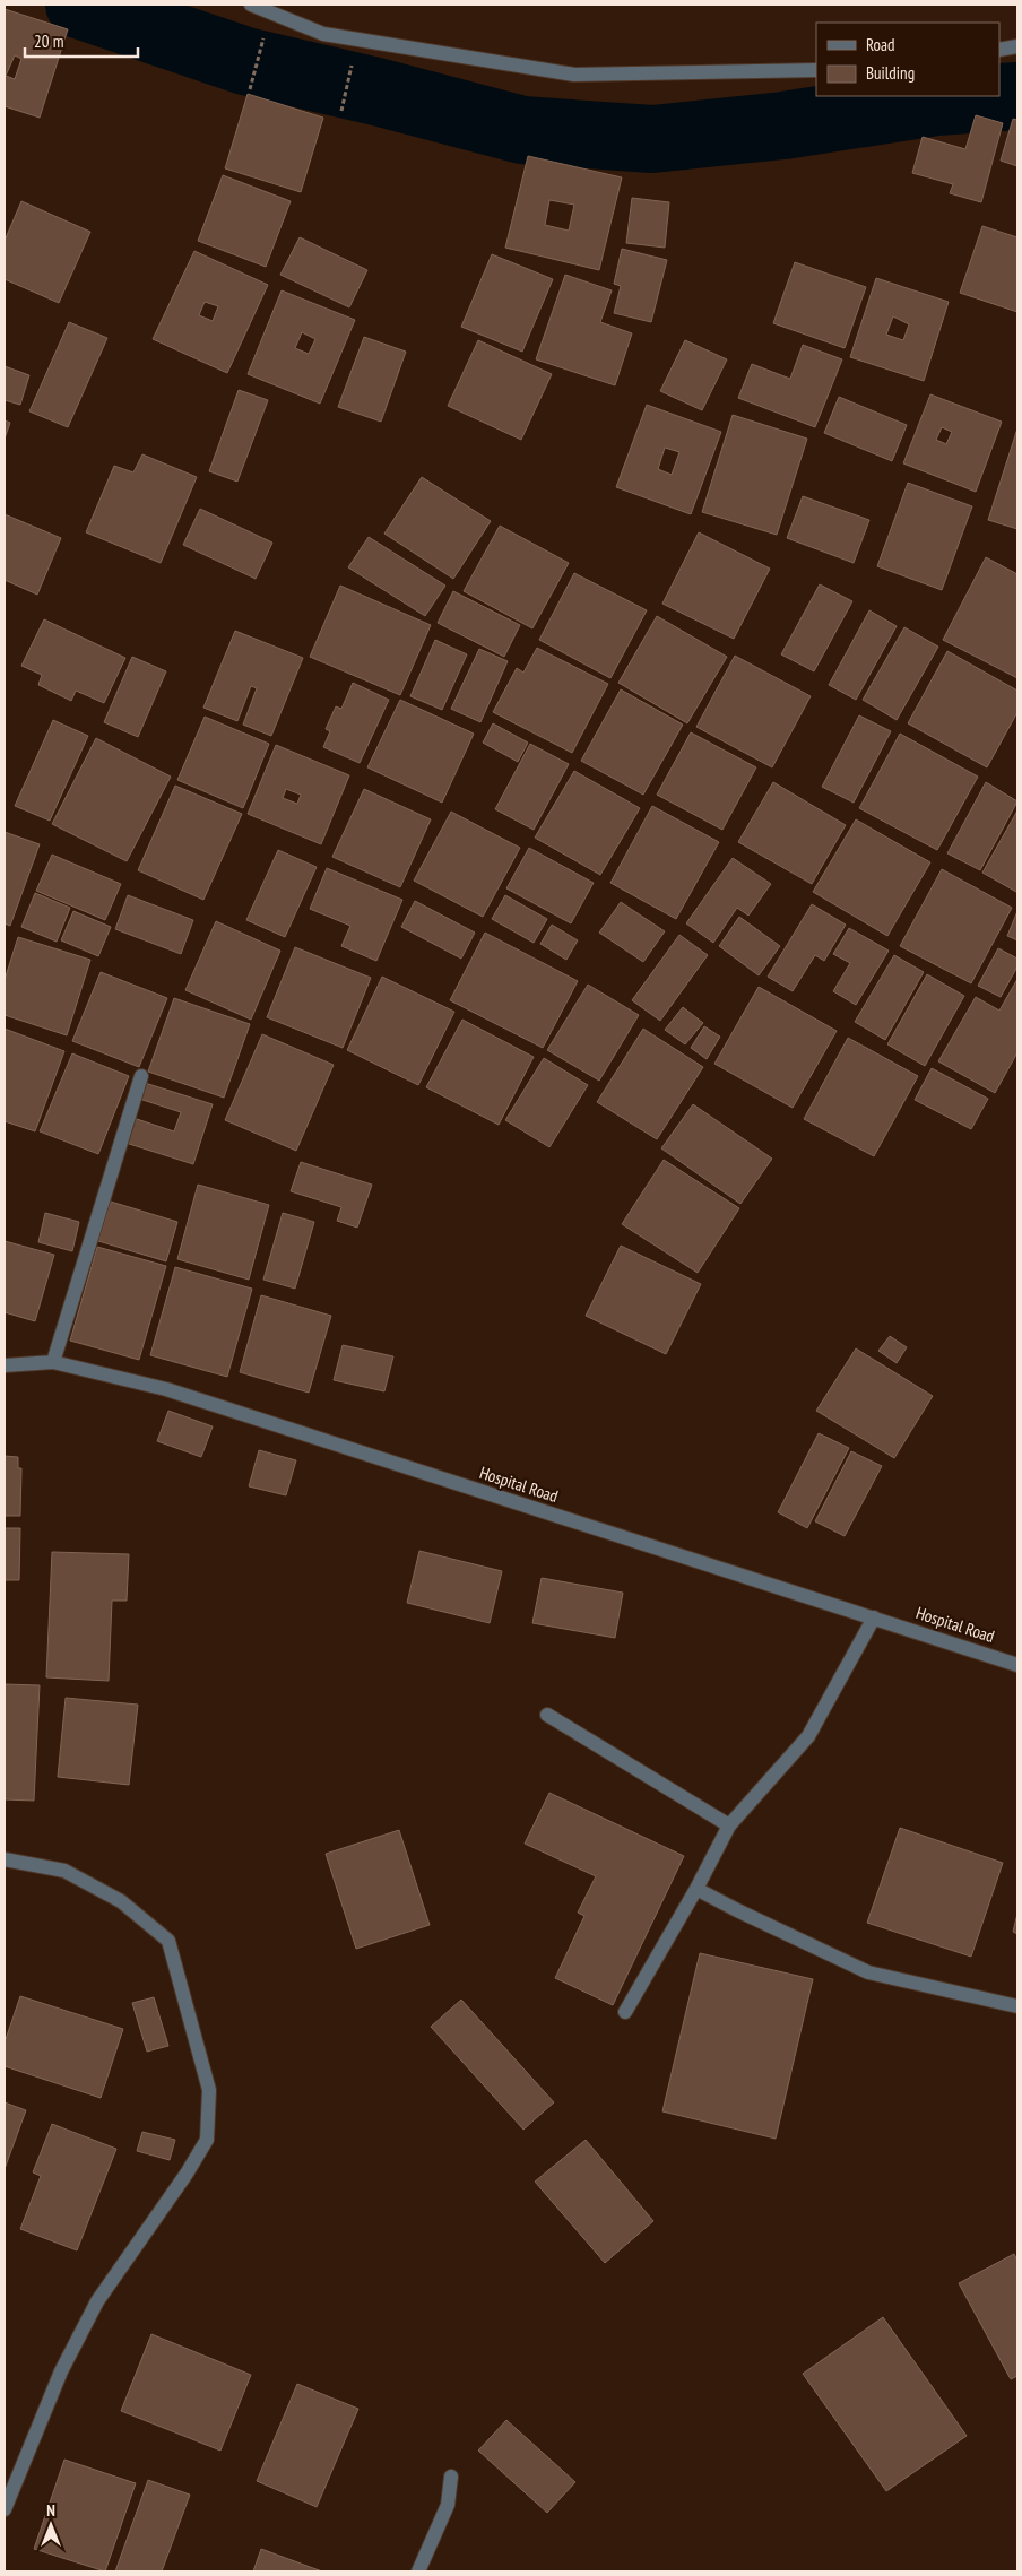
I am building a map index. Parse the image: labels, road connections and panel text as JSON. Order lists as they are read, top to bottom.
{
  "streets": {
    "street": ["Hospital Road"]
  },
  "legend": ["Road", "Building"],
  "scale_bar": "20 m",
  "north": "top"
}
